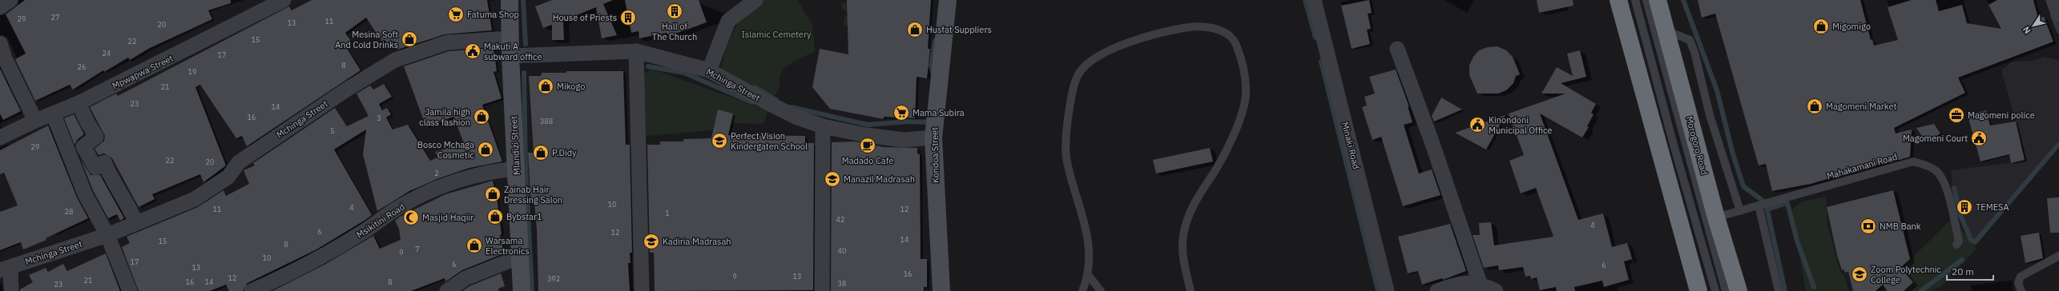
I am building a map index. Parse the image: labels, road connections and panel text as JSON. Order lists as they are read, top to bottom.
{
  "streets": {
    "highway": ["Morogoro Road"],
    "street": [
      "Mpwapwa Street",
      "Mchinga Street",
      "Mlandizi Street",
      "Minaki Road",
      "Kondoa Street",
      "Msikitini Road"
    ],
    "lane": ["Mahakamani Road"]
  },
  "crossings": [
    ["Mchinga Street", "Mlandizi Street"],
    ["Mchinga Street", "Kondoa Street"],
    ["Mlandizi Street", "Msikitini Road"],
    ["Morogoro Road", "Mahakamani Road"]
  ],
  "parks": ["Islamic Cemetery"],
  "places": {
    "building": ["Hall of The Church", "House of Priests", "TEMESA"],
    "supermarket": ["Fatuma Shop", "Mama Subira"],
    "shop": [
      "Migomigo",
      "Husfat Suppliers",
      "Mesina Soft And Cold Drinks",
      "Mikogo",
      "Magomeni Market",
      "Jamila high class fashion",
      "Bosco Mchaga Cosmetic",
      "P.Didy",
      "Zainab Hair Dressing Salon",
      "Bybstar1",
      "Warsama Electronics"
    ],
    "public building": ["Makuti A subward office", "Kinondoni Municipal Office", "Magomeni Court"],
    "office": ["Magomeni police"],
    "school or university": [
      "Perfect Vision Kindergaten School",
      "Manazil Madrasah",
      "Kadiria Madrasah",
      "Zoom Polytechnic College"
    ],
    "cafe": ["Madado Cafe"],
    "mosque": ["Masjid Haqiir"],
    "bank": ["NMB Bank"]
  },
  "house_numbers": [
    "27",
    "29",
    "11",
    "13",
    "20",
    "15",
    "22",
    "24",
    "17",
    "8",
    "26",
    "19",
    "21",
    "23",
    "14",
    "16",
    "3",
    "388",
    "5",
    "29",
    "22",
    "20",
    "2",
    "10",
    "4",
    "11",
    "12",
    "28",
    "1",
    "42",
    "4",
    "6",
    "12",
    "14",
    "15",
    "8",
    "7",
    "40",
    "9",
    "10",
    "17",
    "6",
    "6",
    "13",
    "16",
    "9",
    "13",
    "12",
    "392",
    "21",
    "16",
    "14",
    "8",
    "38",
    "23"
  ],
  "scale_bar": "20 m",
  "north": "bottom left"
}
